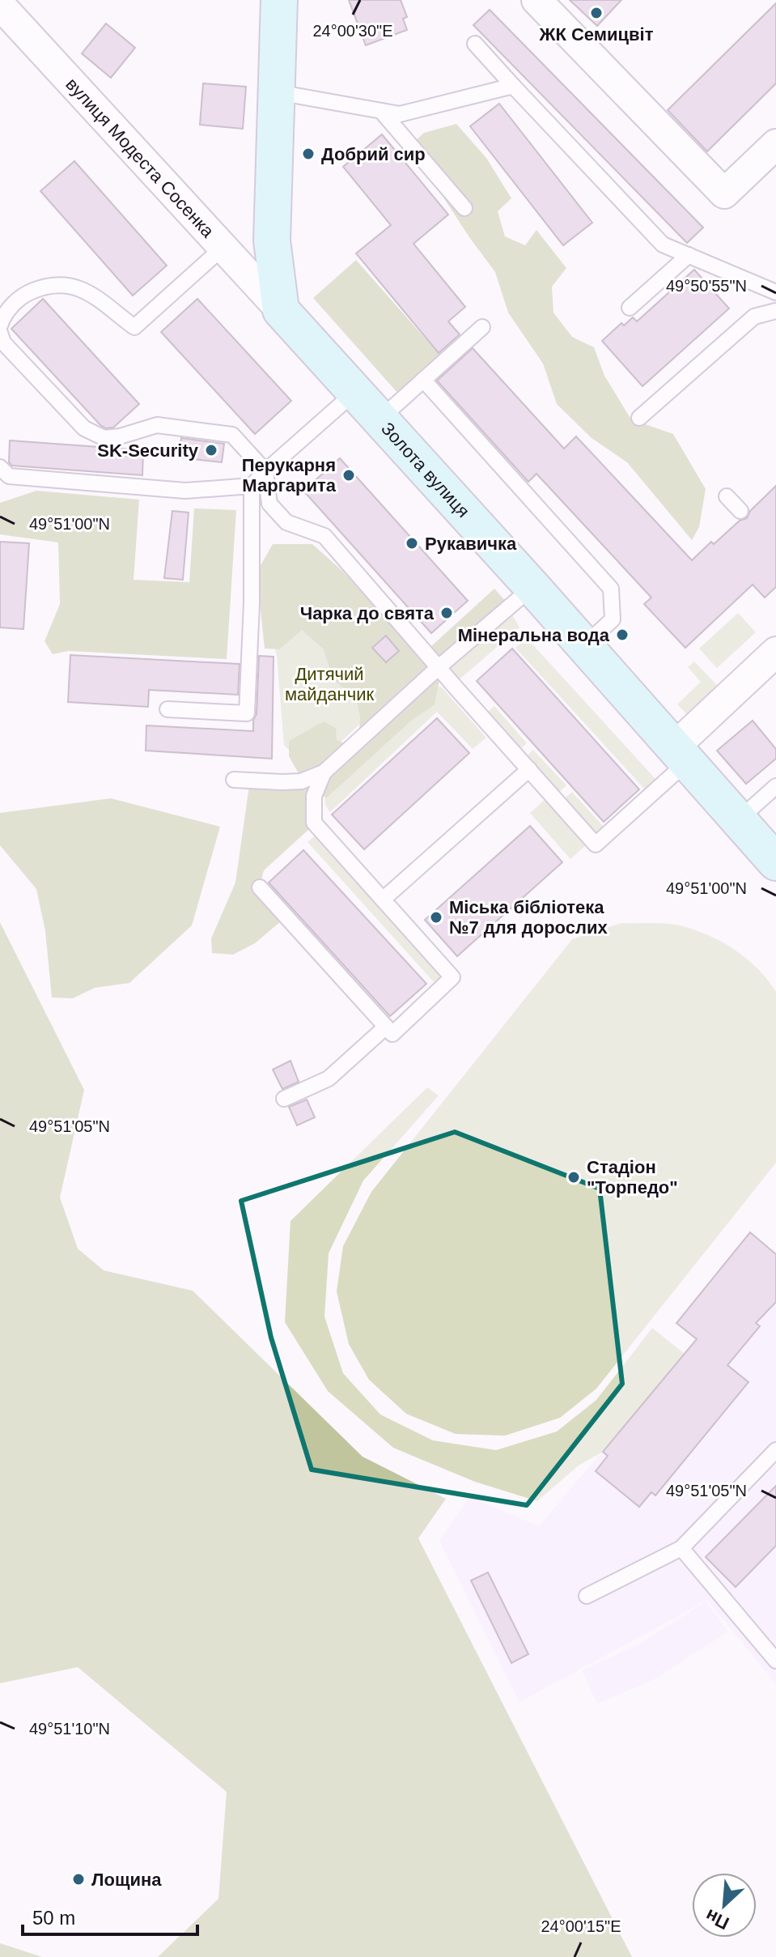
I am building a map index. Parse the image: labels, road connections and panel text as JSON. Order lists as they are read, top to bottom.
{
  "streets": {
    "street": ["вулиця Модеста Сосенка", "Золота вулиця"]
  },
  "crossings": [
    ["вулиця Модеста Сосенка", "Золота вулиця"]
  ],
  "parks": ["Дитячий майданчик"],
  "places": [
    "ЖК Семицвіт",
    "Добрий сир",
    "SK-Security",
    "Перукарня Маргарита",
    "Рукавичка",
    "Чарка до свята",
    "Мінеральна вода",
    "Міська бібліотека №7 для дорослих",
    "Стадіон \"Торпедо\"",
    "Лощина"
  ],
  "scale_bar": "50 m",
  "north": "bottom left",
  "coordinates": [
    "24°00'30\"E",
    "49°50'55\"N",
    "49°51'00\"N",
    "49°51'05\"N",
    "49°51'10\"N",
    "24°00'15\"E"
  ]
}
